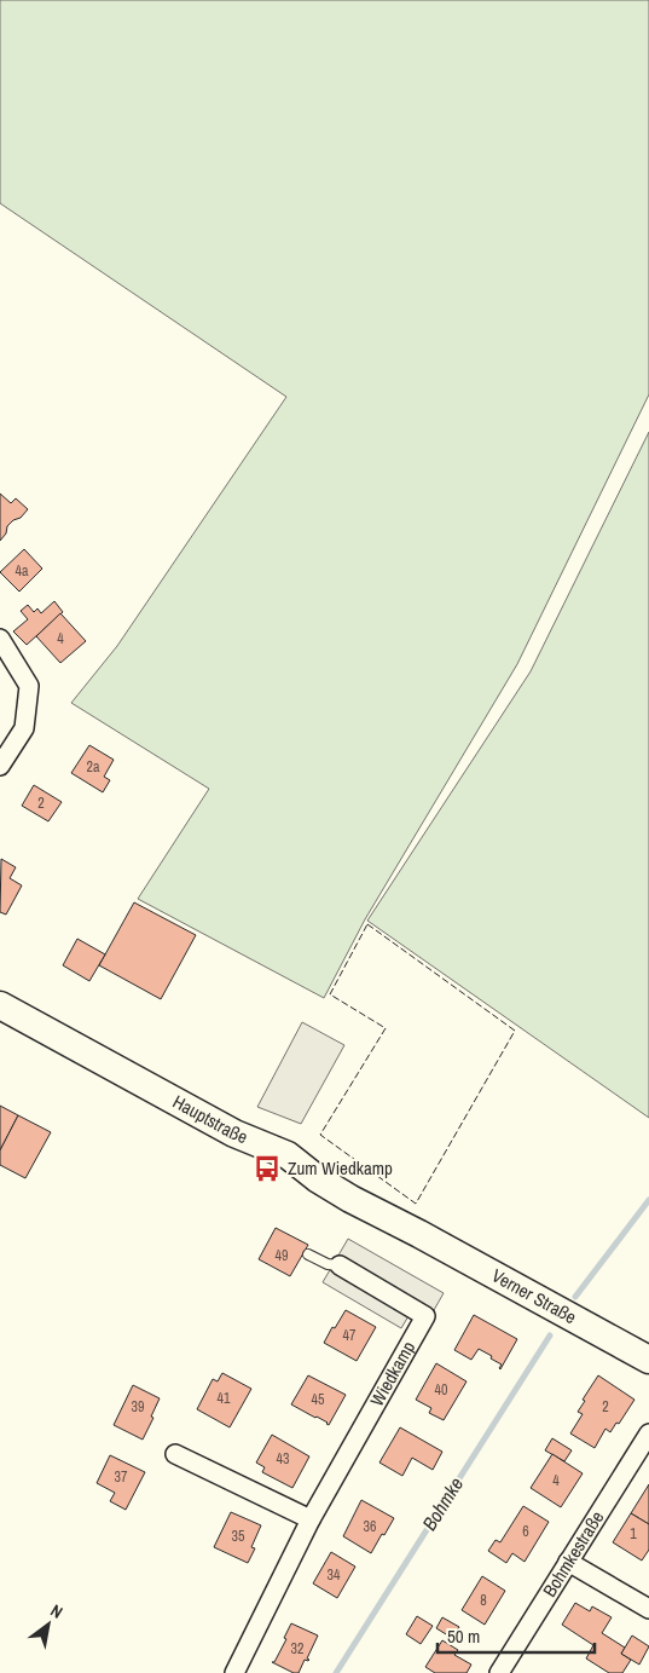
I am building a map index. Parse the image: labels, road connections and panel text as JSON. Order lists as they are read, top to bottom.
{
  "streets": {
    "main road": ["Hauptstraße", "Verner Straße"],
    "street": ["Wiedkamp", "Bohmkestraße"]
  },
  "crossings": [
    ["Hauptstraße", "Verner Straße"]
  ],
  "water": ["Bohmke"],
  "places": {
    "bus stop": ["Zum Wiedkamp"]
  },
  "house_numbers": [
    "4a",
    "4",
    "2a",
    "2",
    "49",
    "47",
    "40",
    "41",
    "45",
    "39",
    "2",
    "43",
    "37",
    "4",
    "36",
    "6",
    "1",
    "35",
    "34",
    "8",
    "32"
  ],
  "scale_bar": "50 m",
  "north": "top right"
}
